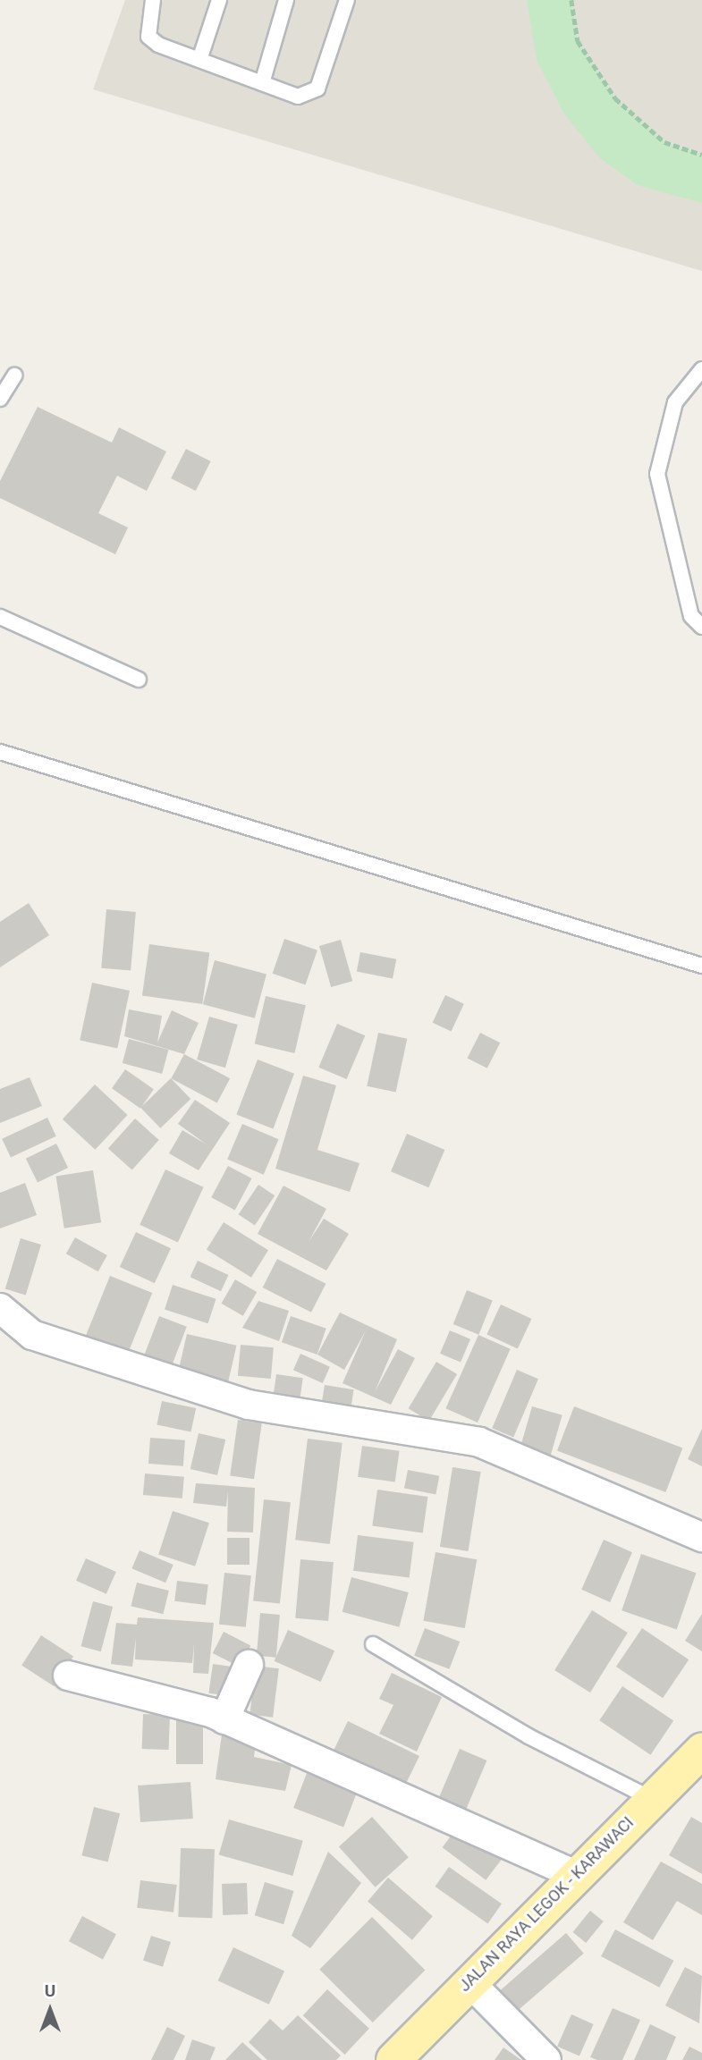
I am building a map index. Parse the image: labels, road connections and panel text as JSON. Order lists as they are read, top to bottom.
{
  "streets": {
    "main road": ["JALAN RAYA LEGOK - KARAWACI"]
  },
  "north": "top"
}
